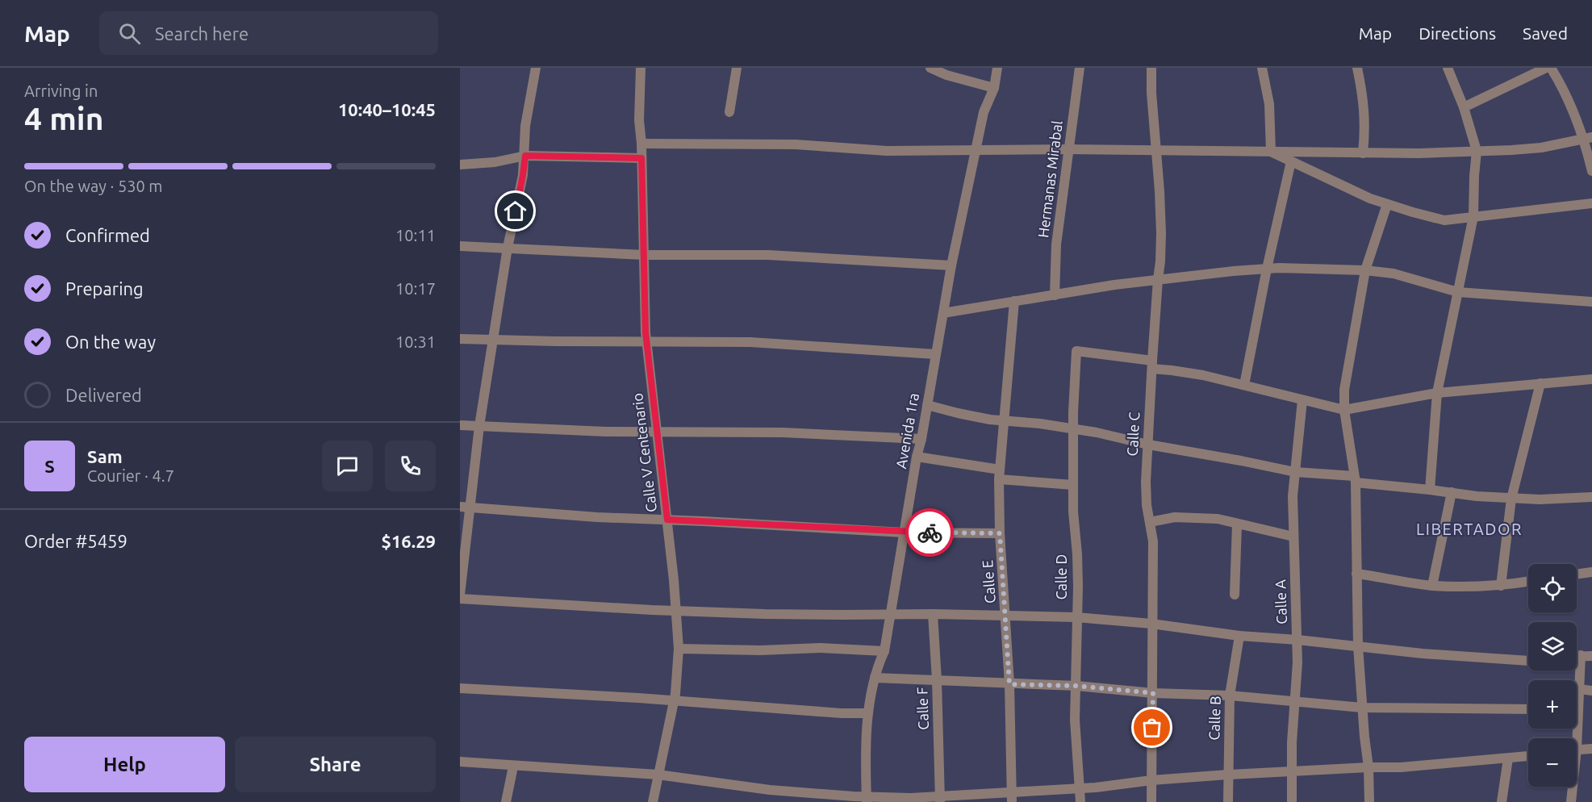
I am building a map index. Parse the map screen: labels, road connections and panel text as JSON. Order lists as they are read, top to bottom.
{
  "streets": {
    "street": [
      "Hermanas Mirabal",
      "Avenida 1ra",
      "Calle C",
      "Calle V Centenario",
      "Calle D",
      "Calle E",
      "Calle A",
      "Calle F",
      "Calle B"
    ]
  },
  "crossings": [
    ["Calle C", "Calle D"]
  ],
  "districts": ["LIBERTADOR"],
  "page": {
    "header": "Map",
    "search": "Search here",
    "nav": ["Map", "Directions", "Saved"],
    "heading": ["4 min", "Arriving in", "10:40–10:45"],
    "panel": [
      "Sam",
      "Courier · 4.7",
      "Order #5459",
      "$16.29"
    ],
    "bar": "On the way · 530 m",
    "list": [
      ["Confirmed", "10:11"],
      ["Preparing", "10:17"],
      ["On the way", "10:31"],
      "Delivered"
    ],
    "round": "S",
    "map_buttons": ["+", "−"],
    "buttons": ["Help", "Share"]
  }
}
